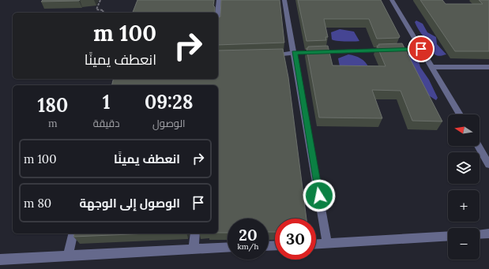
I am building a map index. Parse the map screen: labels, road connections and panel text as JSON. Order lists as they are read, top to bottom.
{
  "north": "left",
  "page": {
    "turn": ["100 m", "انعطف يمينًا"],
    "eta": [
      "09:28",
      "الوصول",
      "1",
      "دقيقة",
      "180",
      "m"
    ],
    "map_buttons": ["+", "−"],
    "list": [
      {
        "name": "انعطف يمينًا",
        "value": "100 m"
      },
      {
        "name": "الوصول إلى الوجهة",
        "value": "80 m"
      }
    ],
    "speed": "20 km/h",
    "limit": "30"
  }
}
